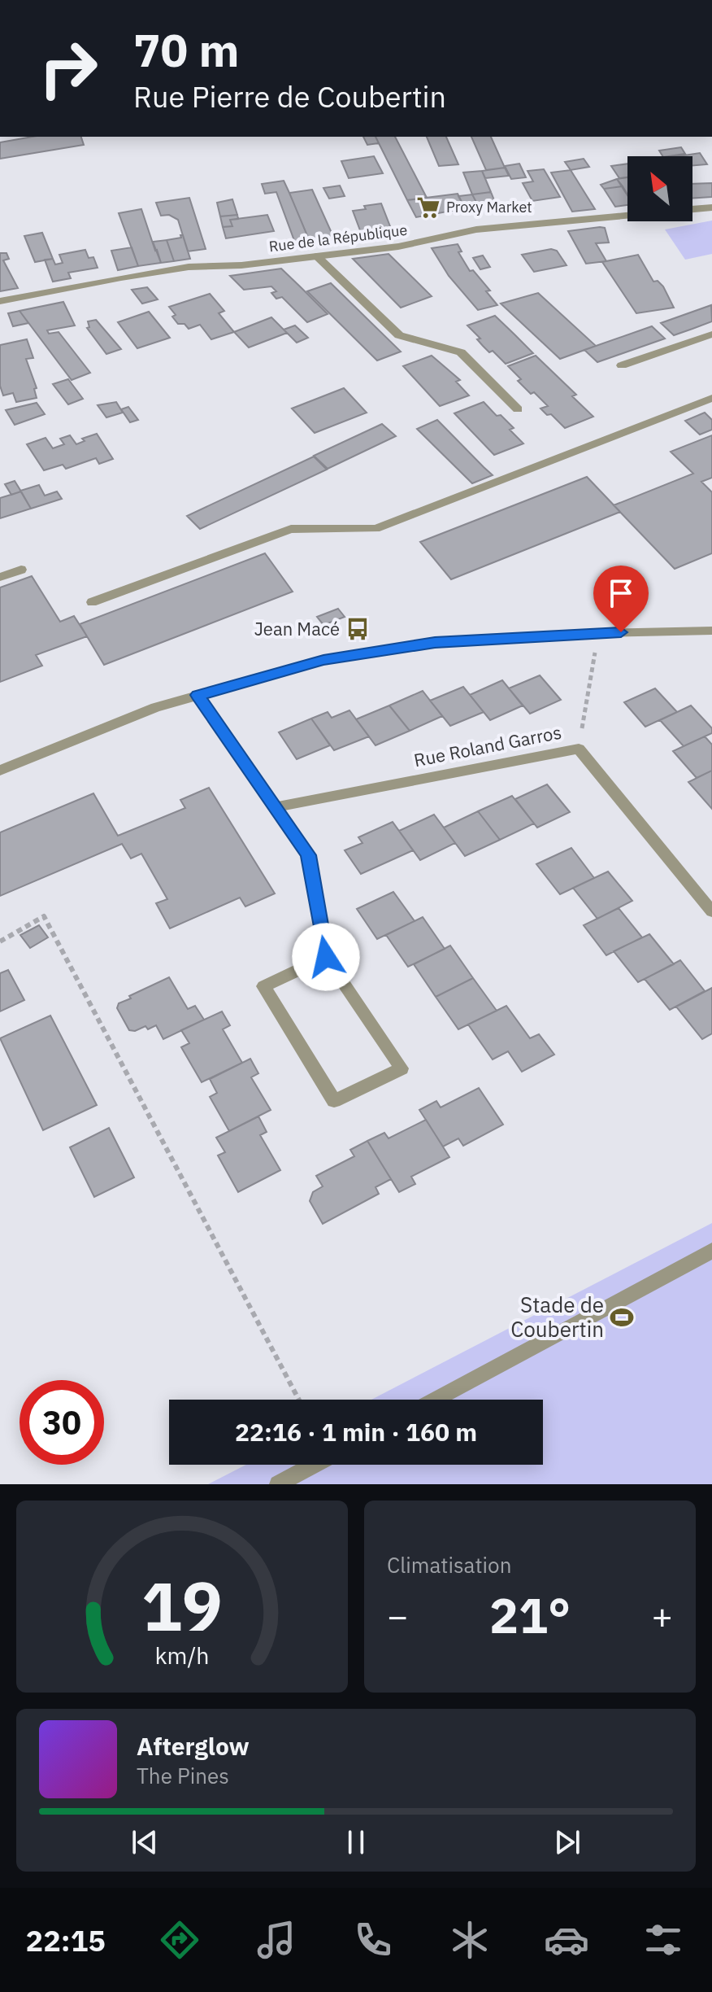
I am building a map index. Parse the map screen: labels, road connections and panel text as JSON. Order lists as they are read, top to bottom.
{
  "streets": {
    "street": ["Rue de la République", "Rue Roland Garros"]
  },
  "places": {
    "supermarket": ["Proxy Market"],
    "bus stop": ["Jean Macé"],
    "sports": ["Stade de Coubertin"]
  },
  "north": "top left",
  "page": {
    "turn": ["70 m", "Rue Pierre de Coubertin"],
    "limit": "30",
    "trip": "22:16 · 1 min · 160 m",
    "tile": "Climatisation",
    "heat": ["−", "21°", "+"],
    "song": ["Afterglow", "The Pines"],
    "tabs": "22:15",
    "gauge": ["19", "km/h"]
  }
}
